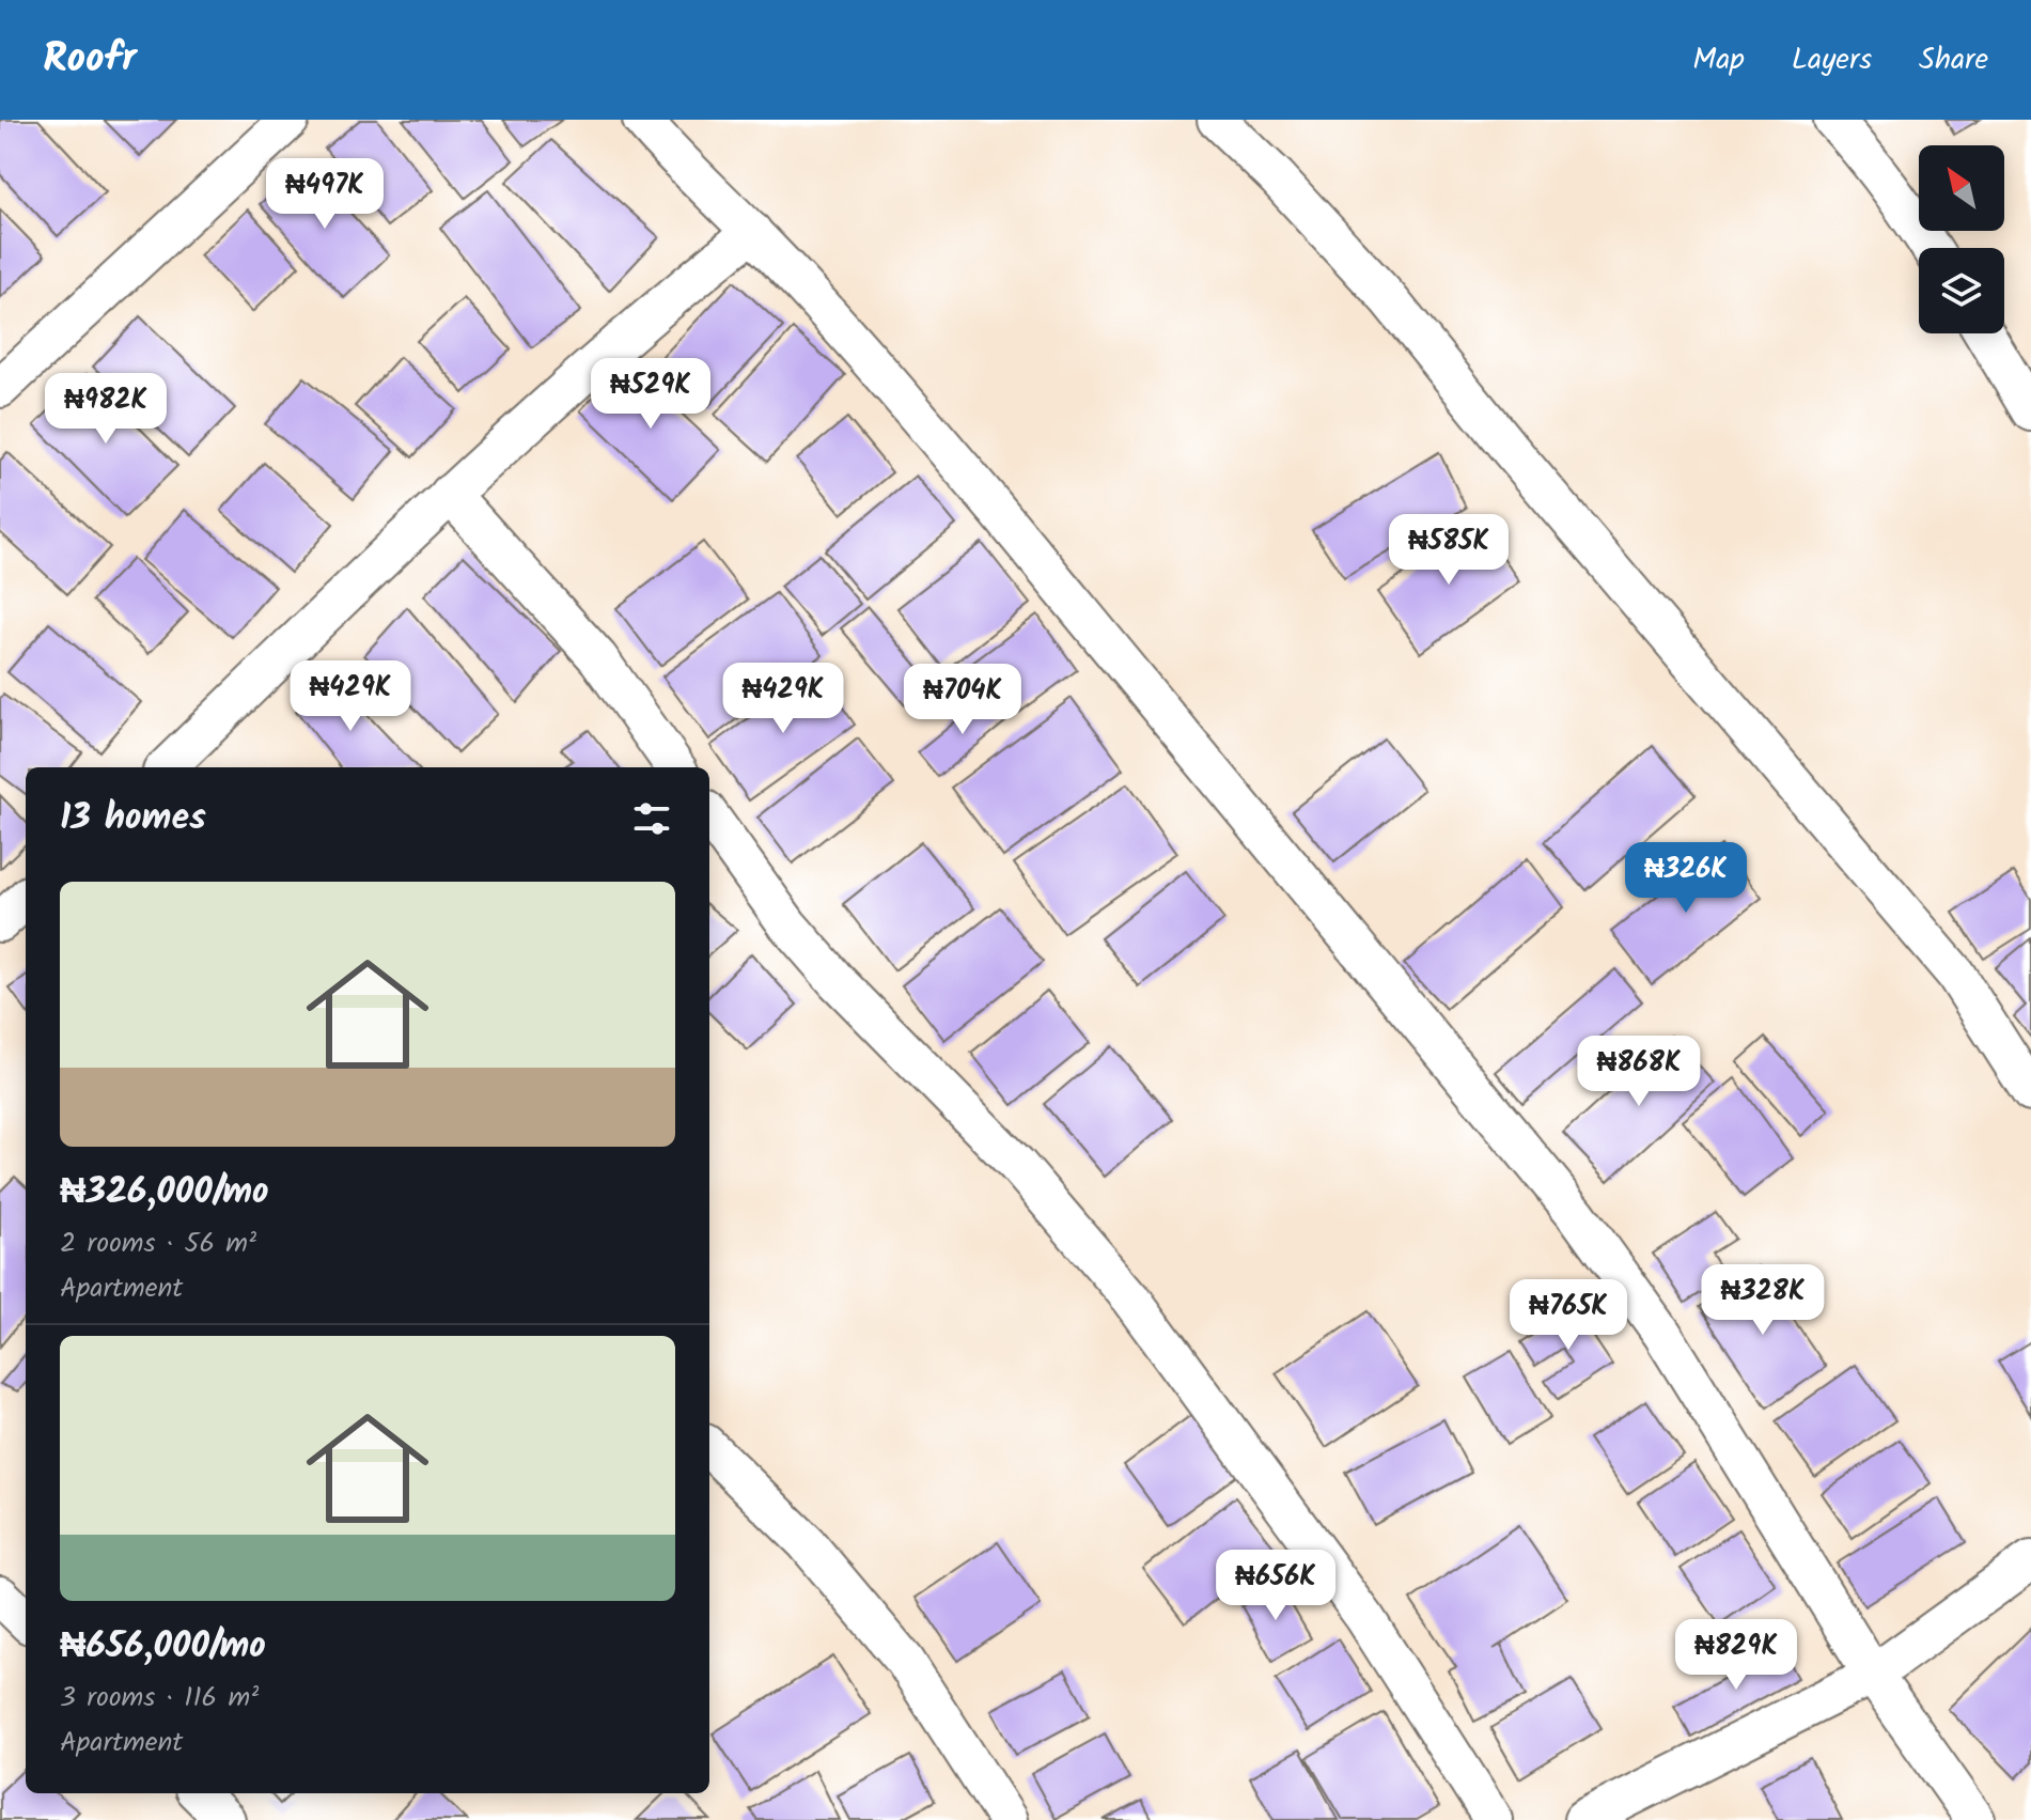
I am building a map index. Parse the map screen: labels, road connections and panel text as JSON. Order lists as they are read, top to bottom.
{
  "north": "top left",
  "page": {
    "header": "Roofr",
    "nav": ["Map", "Layers", "Share"],
    "price": [
      "₦497K",
      "₦529K",
      "₦982K",
      "₦585K",
      "₦429K",
      "₦429K",
      "₦704K",
      "₦326K",
      "₦868K",
      "₦328K",
      "₦765K",
      "₦656K",
      "₦829K"
    ],
    "heading": "13 homes",
    "list": [
      {
        "name": "₦326,000/mo",
        "note": "2 rooms · 56 m² · Apartment"
      },
      {
        "name": "₦656,000/mo",
        "note": "3 rooms · 116 m² · Apartment"
      }
    ]
  }
}
